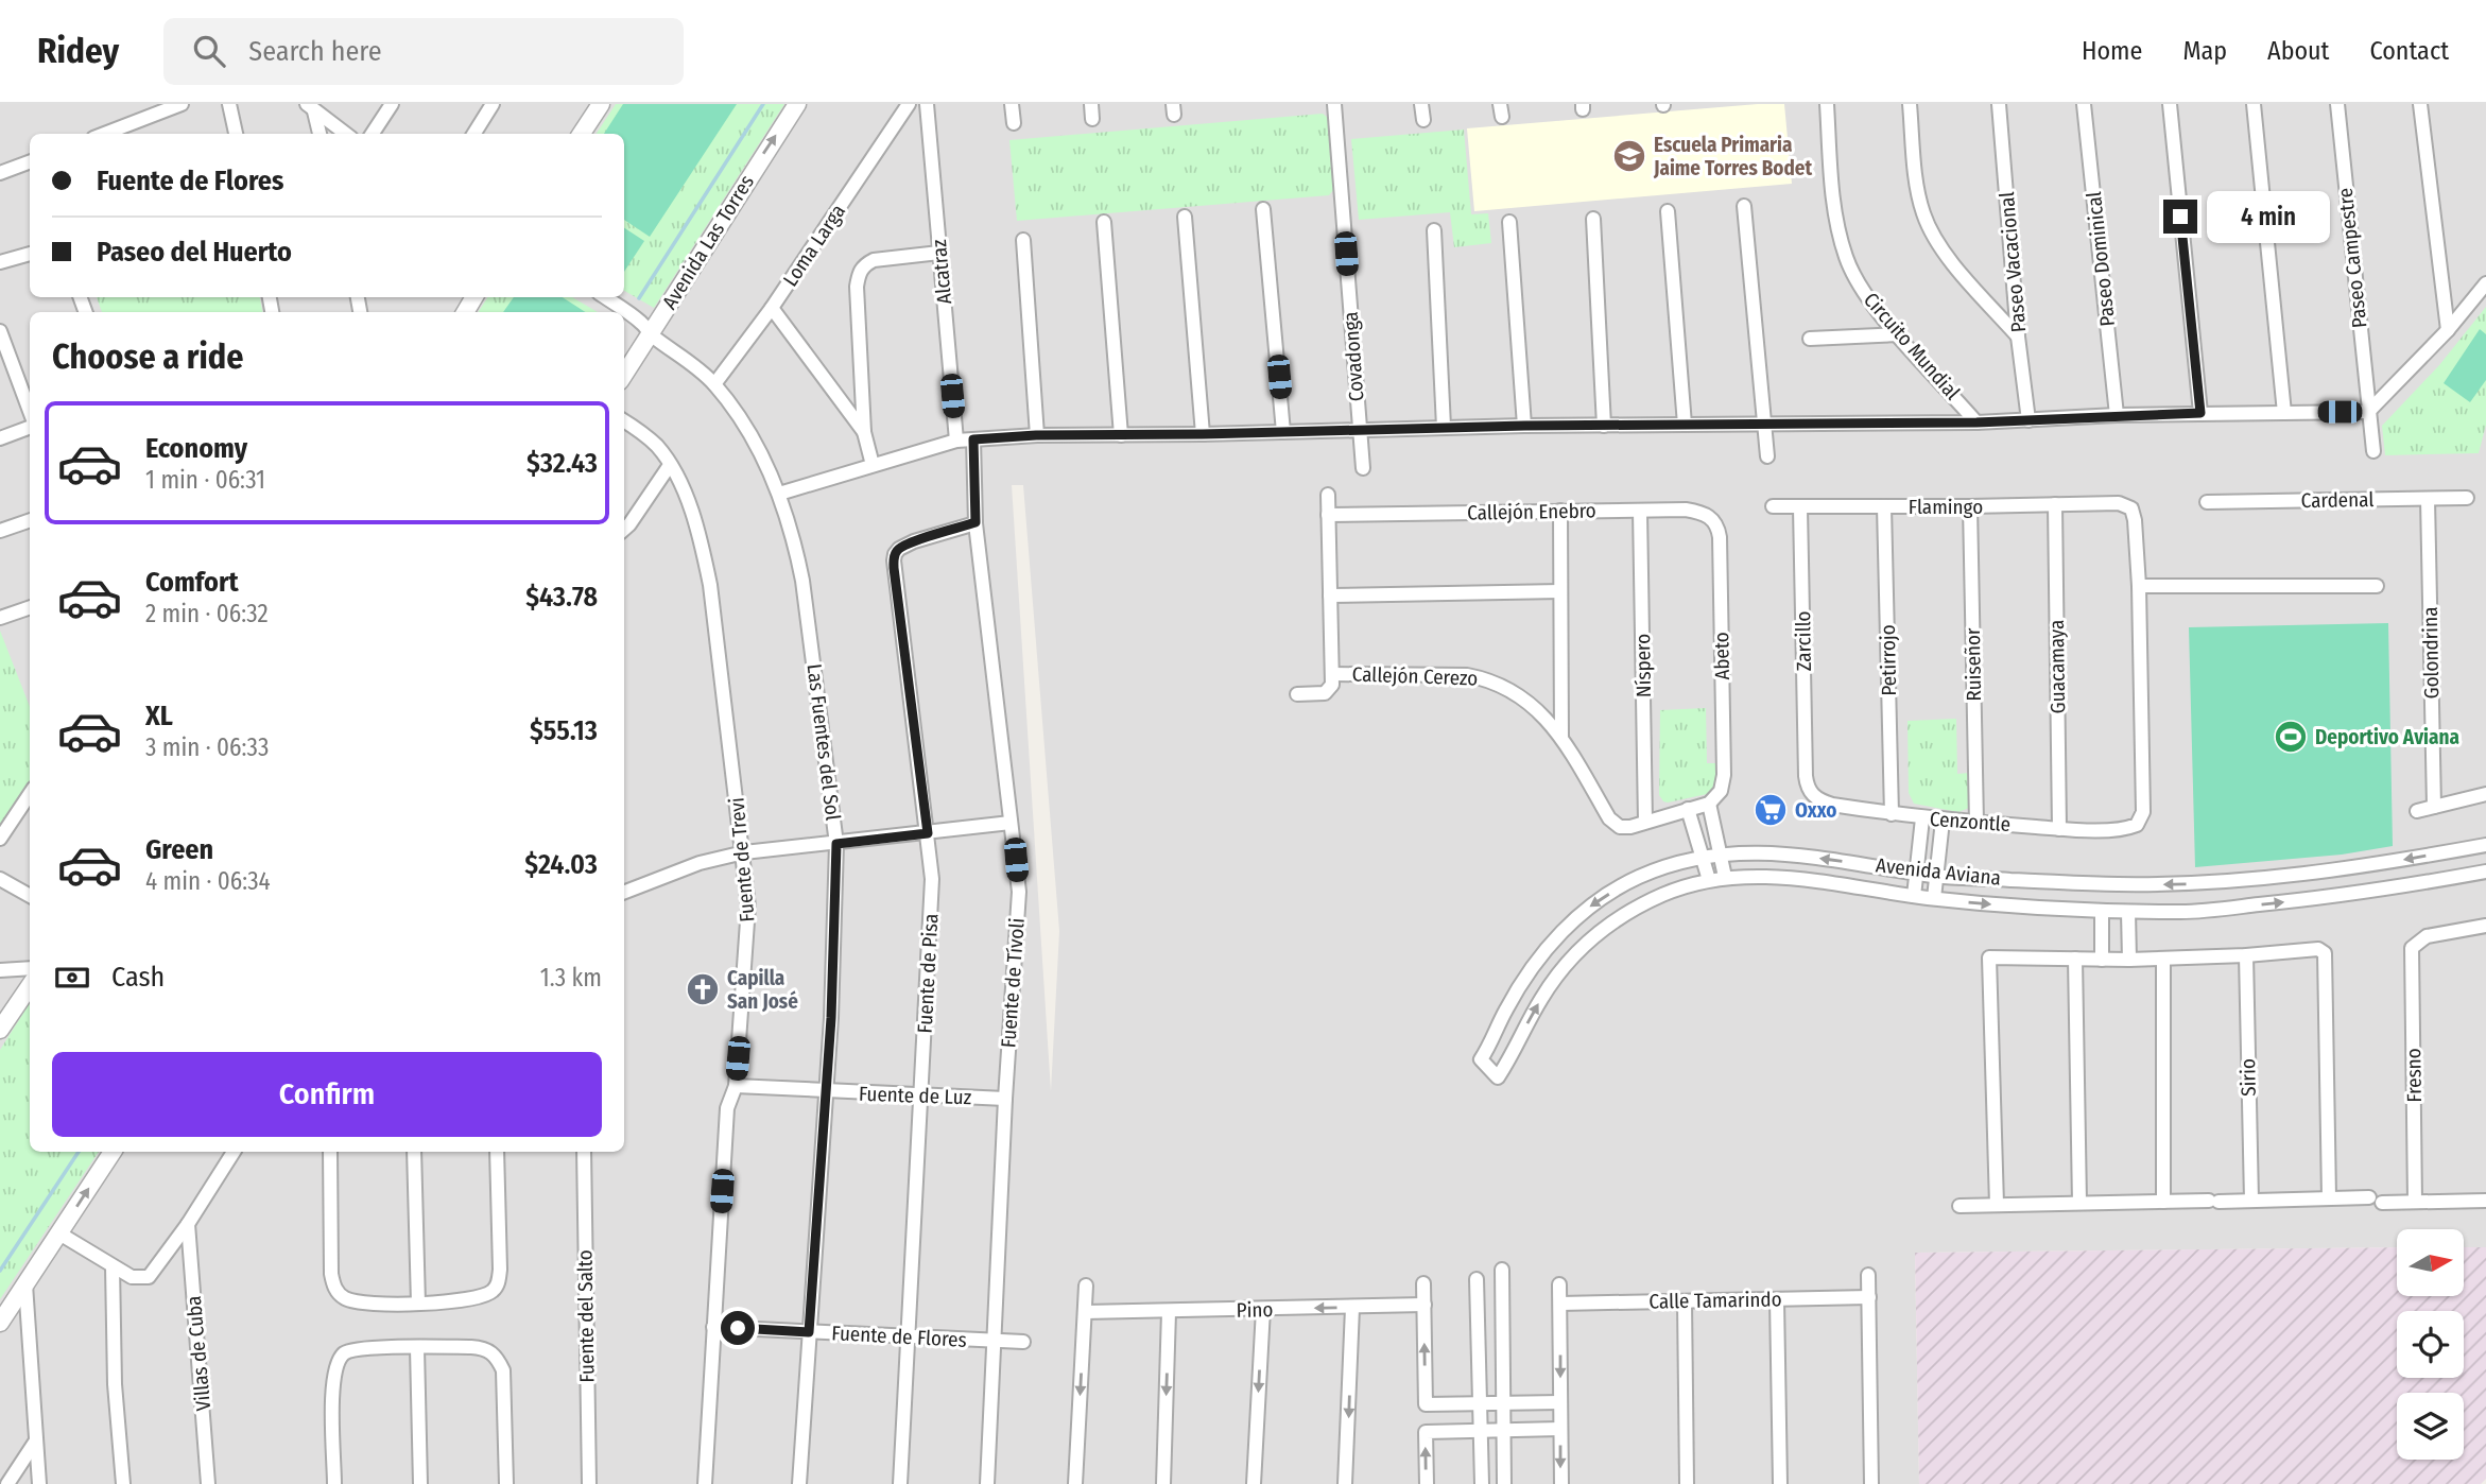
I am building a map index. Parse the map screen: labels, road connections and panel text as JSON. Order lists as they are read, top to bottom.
{
  "streets": {
    "street": [
      "Avenida Las Torres",
      "Loma Larga",
      "Paseo Campestre",
      "Paseo Dominical",
      "Paseo Vacacional",
      "Alcatraz",
      "Circuito Mundial",
      "Covadonga",
      "Cardenal",
      "Flamingo",
      "Callejón Enebro",
      "Zarcillo",
      "Golondrina",
      "Abeto",
      "Petirrojo",
      "Ruiseñor",
      "Níspero",
      "Guacamaya",
      "Callejón Cerezo",
      "Las Fuentes del Sol",
      "Cenzontle",
      "Fuente de Trevi",
      "Avenida Aviana",
      "Fuente de Pisa",
      "Fuente de Tívoli",
      "Fresno",
      "Sirio",
      "Fuente de Luz",
      "Calle Tamarindo",
      "Pino",
      "Fuente del Salto",
      "Fuente de Flores",
      "Villas de Cuba"
    ]
  },
  "crossings": [
    ["Avenida Las Torres", "Las Fuentes del Sol"],
    ["Loma Larga", "Las Fuentes del Sol"],
    ["Cardenal", "Golondrina"],
    ["Flamingo", "Zarcillo"],
    ["Flamingo", "Petirrojo"],
    ["Flamingo", "Ruiseñor"],
    ["Flamingo", "Guacamaya"],
    ["Flamingo", "Cenzontle"],
    ["Callejón Enebro", "Abeto"],
    ["Callejón Enebro", "Níspero"],
    ["Zarcillo", "Cenzontle"],
    ["Petirrojo", "Cenzontle"],
    ["Ruiseñor", "Cenzontle"],
    ["Níspero", "Callejón Cerezo"],
    ["Guacamaya", "Cenzontle"],
    ["Las Fuentes del Sol", "Fuente de Luz"],
    ["Las Fuentes del Sol", "Fuente de Flores"],
    ["Fuente de Trevi", "Fuente de Luz"],
    ["Fuente de Trevi", "Fuente de Flores"],
    ["Fuente de Pisa", "Fuente de Tívoli"],
    ["Fuente de Pisa", "Fuente de Luz"],
    ["Fuente de Pisa", "Fuente de Flores"],
    ["Fuente de Tívoli", "Fuente de Luz"],
    ["Fuente de Tívoli", "Fuente de Flores"]
  ],
  "one_way": ["Avenida Las Torres"],
  "places": {
    "school or university": ["Escuela Primaria Jaime Torres Bodet"],
    "sports": ["Deportivo Aviana"],
    "supermarket": ["Oxxo"],
    "church": ["Capilla San José"]
  },
  "north": "right",
  "page": {
    "header": "Ridey",
    "search": "Search here",
    "nav": [
      "Home",
      "Map",
      "About",
      "Contact"
    ],
    "banner": ["Fuente de Flores", "Paseo del Huerto"],
    "bubble": "4 min",
    "heading": "Choose a ride",
    "list": [
      {
        "name": "Economy",
        "note": "1 min · 06:31",
        "value": "$32.43"
      },
      {
        "name": "Comfort",
        "note": "2 min · 06:32",
        "value": "$43.78"
      },
      {
        "name": "XL",
        "note": "3 min · 06:33",
        "value": "$55.13"
      },
      {
        "name": "Green",
        "note": "4 min · 06:34",
        "value": "$24.03"
      }
    ],
    "pay": ["Cash", "1.3 km"],
    "buttons": "Confirm"
  }
}
